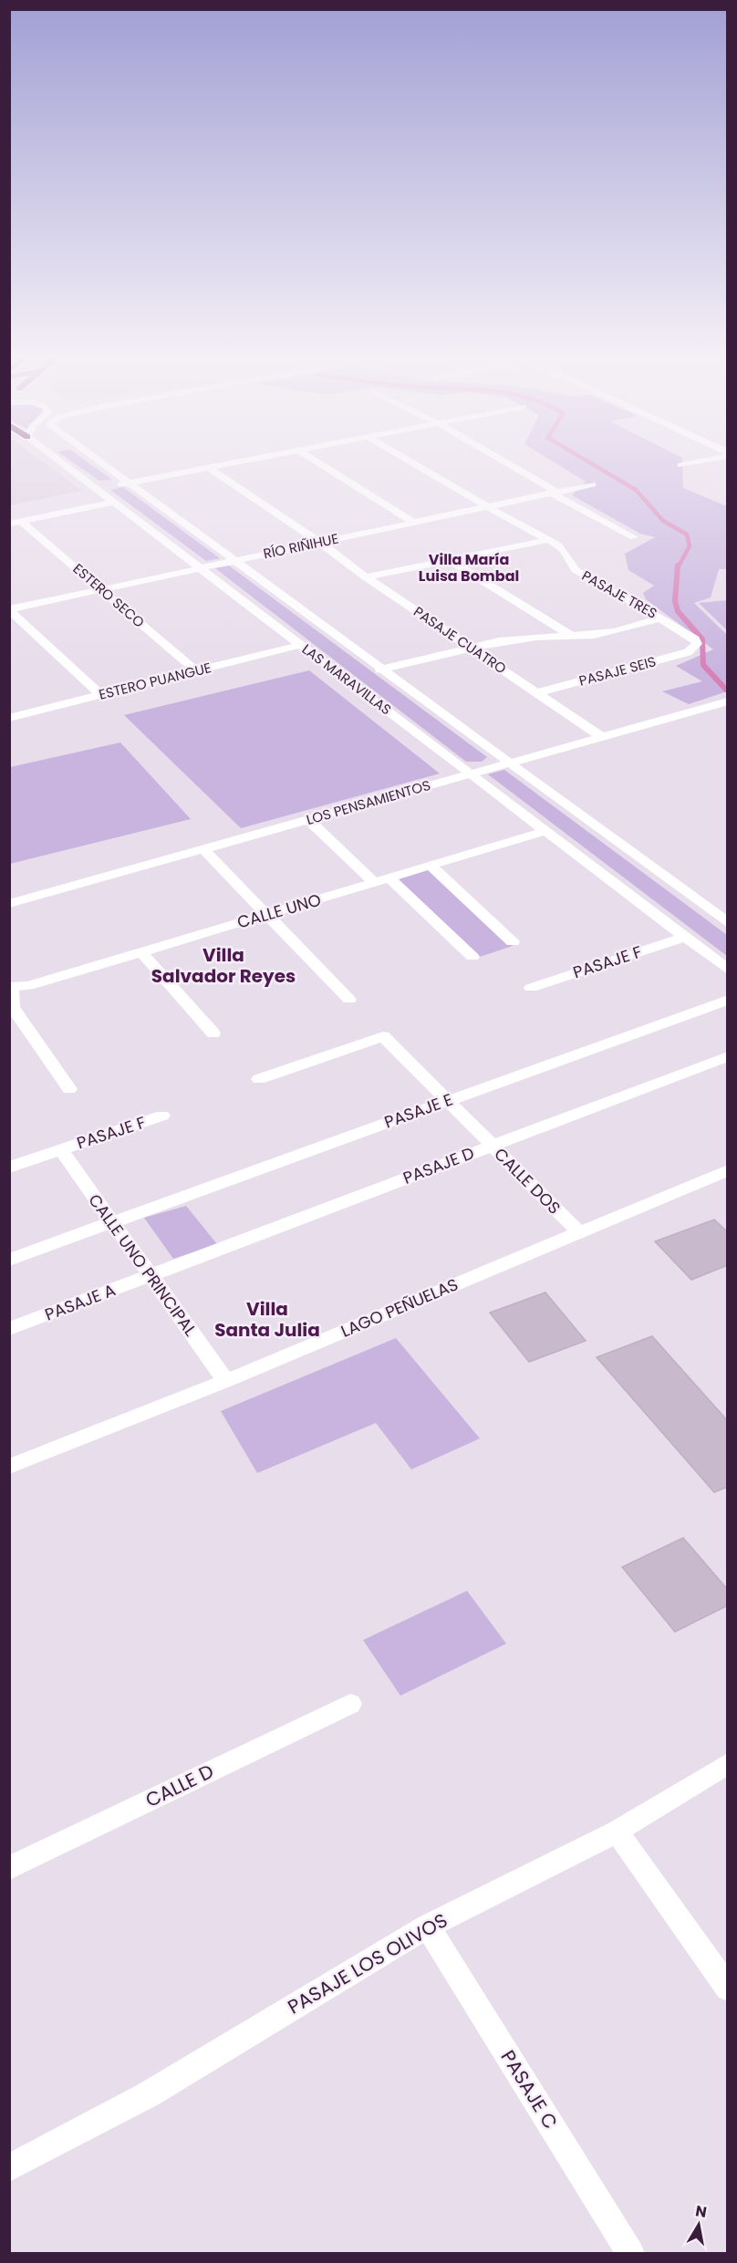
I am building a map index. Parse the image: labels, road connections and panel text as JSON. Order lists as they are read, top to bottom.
{
  "streets": {
    "street": [
      "RÍO RIÑIHUE",
      "PASAJE TRES",
      "ESTERO SECO",
      "PASAJE CUATRO",
      "PASAJE SEIS",
      "LAS MARAVILLAS",
      "ESTERO PUANGUE",
      "LOS PENSAMIENTOS",
      "CALLE UNO",
      "PASAJE F",
      "PASAJE E",
      "PASAJE D",
      "CALLE DOS",
      "CALLE UNO PRINCIPAL",
      "PASAJE A",
      "LAGO PEÑUELAS",
      "CALLE D",
      "PASAJE LOS OLIVOS",
      "PASAJE C"
    ]
  },
  "crossings": [
    ["RÍO RIÑIHUE", "PASAJE TRES"],
    ["RÍO RIÑIHUE", "ESTERO SECO"],
    ["RÍO RIÑIHUE", "PASAJE CUATRO"],
    ["RÍO RIÑIHUE", "LAS MARAVILLAS"],
    ["PASAJE TRES", "PASAJE SEIS"],
    ["ESTERO SECO", "ESTERO PUANGUE"],
    ["PASAJE CUATRO", "PASAJE SEIS"],
    ["PASAJE CUATRO", "LOS PENSAMIENTOS"],
    ["LAS MARAVILLAS", "ESTERO PUANGUE"],
    ["LAS MARAVILLAS", "LOS PENSAMIENTOS"],
    ["LAS MARAVILLAS", "CALLE UNO"],
    ["LAS MARAVILLAS", "PASAJE F"],
    ["PASAJE F", "CALLE UNO PRINCIPAL"],
    ["PASAJE E", "CALLE DOS"],
    ["PASAJE E", "CALLE UNO PRINCIPAL"],
    ["PASAJE D", "CALLE DOS"],
    ["PASAJE D", "CALLE UNO PRINCIPAL"],
    ["PASAJE D", "PASAJE A"],
    ["CALLE DOS", "LAGO PEÑUELAS"],
    ["CALLE UNO PRINCIPAL", "PASAJE A"],
    ["CALLE UNO PRINCIPAL", "LAGO PEÑUELAS"],
    ["PASAJE LOS OLIVOS", "PASAJE C"]
  ],
  "districts": ["Villa María Luisa Bombal", "Villa Salvador Reyes", "Villa Santa Julia"],
  "north": "top"
}
